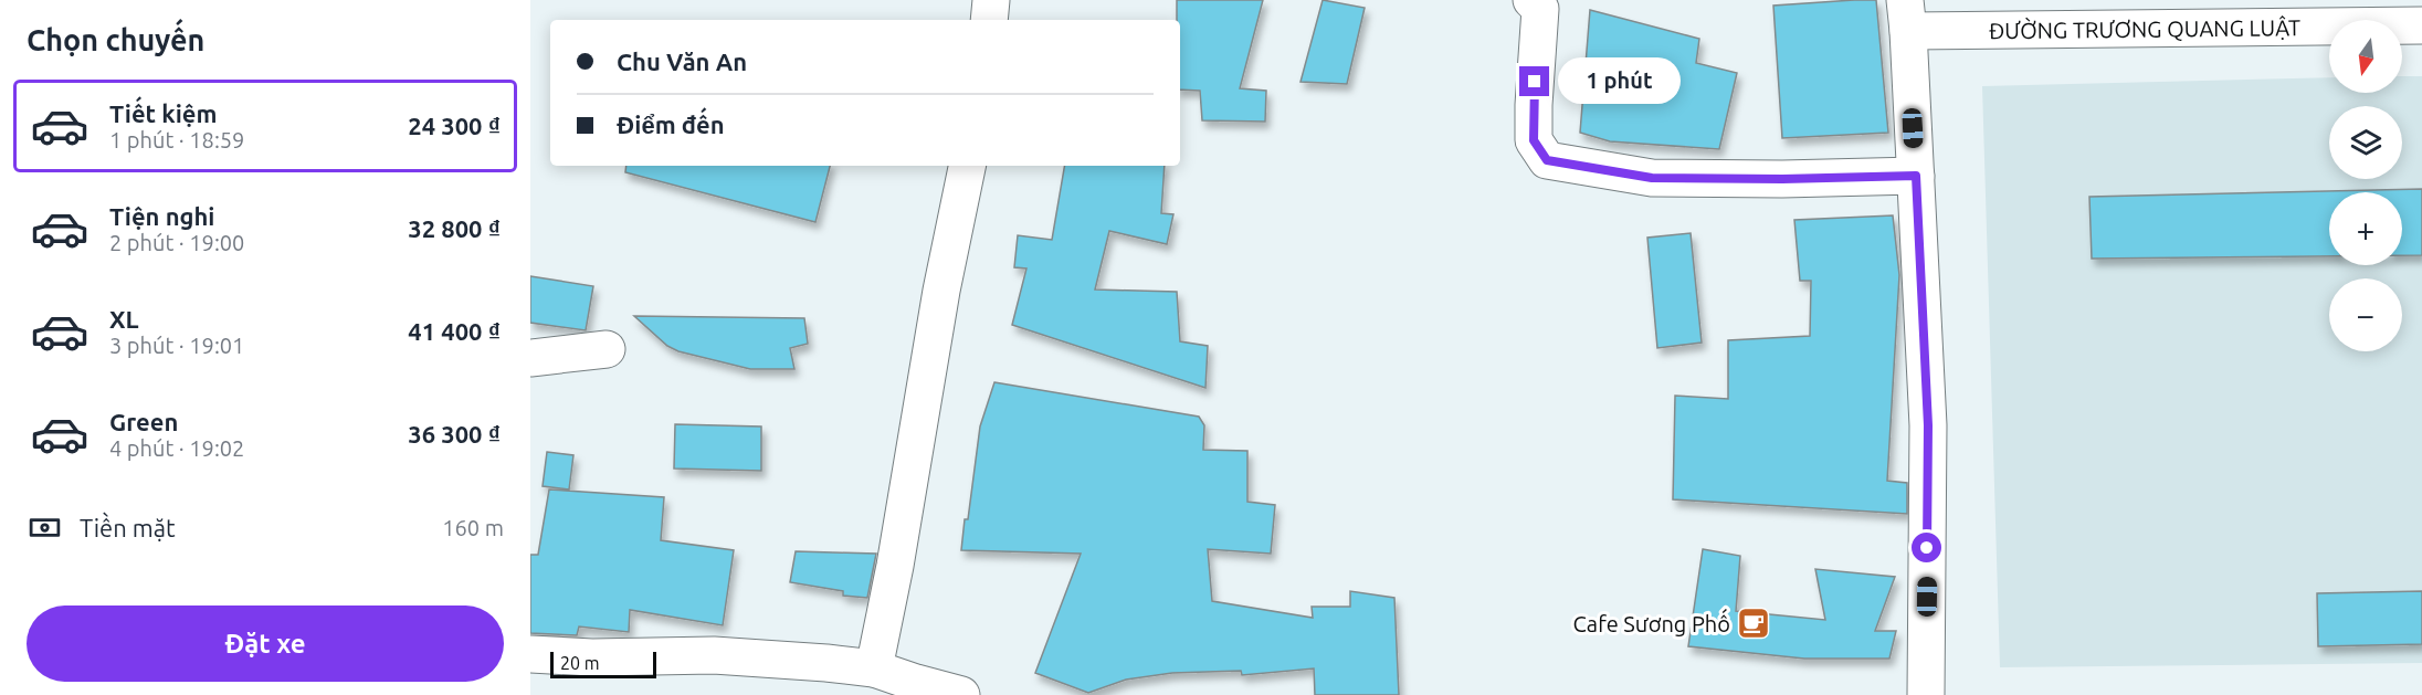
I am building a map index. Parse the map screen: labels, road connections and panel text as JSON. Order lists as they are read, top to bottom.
{
  "streets": {
    "street": ["ĐƯỜNG TRƯƠNG QUANG LUẬT"]
  },
  "places": {
    "cafe": ["Cafe Sương Phố"]
  },
  "scale_bar": "20 m",
  "north": "bottom",
  "page": {
    "heading": "Chọn chuyến",
    "map_buttons": ["+", "−"],
    "banner": ["Chu Văn An", "Điểm đến"],
    "bubble": "1 phút",
    "list": [
      {
        "name": "Tiết kiệm",
        "note": "1 phút · 18:59",
        "value": "24 300 ₫"
      },
      {
        "name": "Tiện nghi",
        "note": "2 phút · 19:00",
        "value": "32 800 ₫"
      },
      {
        "name": "XL",
        "note": "3 phút · 19:01",
        "value": "41 400 ₫"
      },
      {
        "name": "Green",
        "note": "4 phút · 19:02",
        "value": "36 300 ₫"
      }
    ],
    "pay": ["Tiền mặt", "160 m"],
    "buttons": "Đặt xe",
    "scale": "20 m"
  }
}
